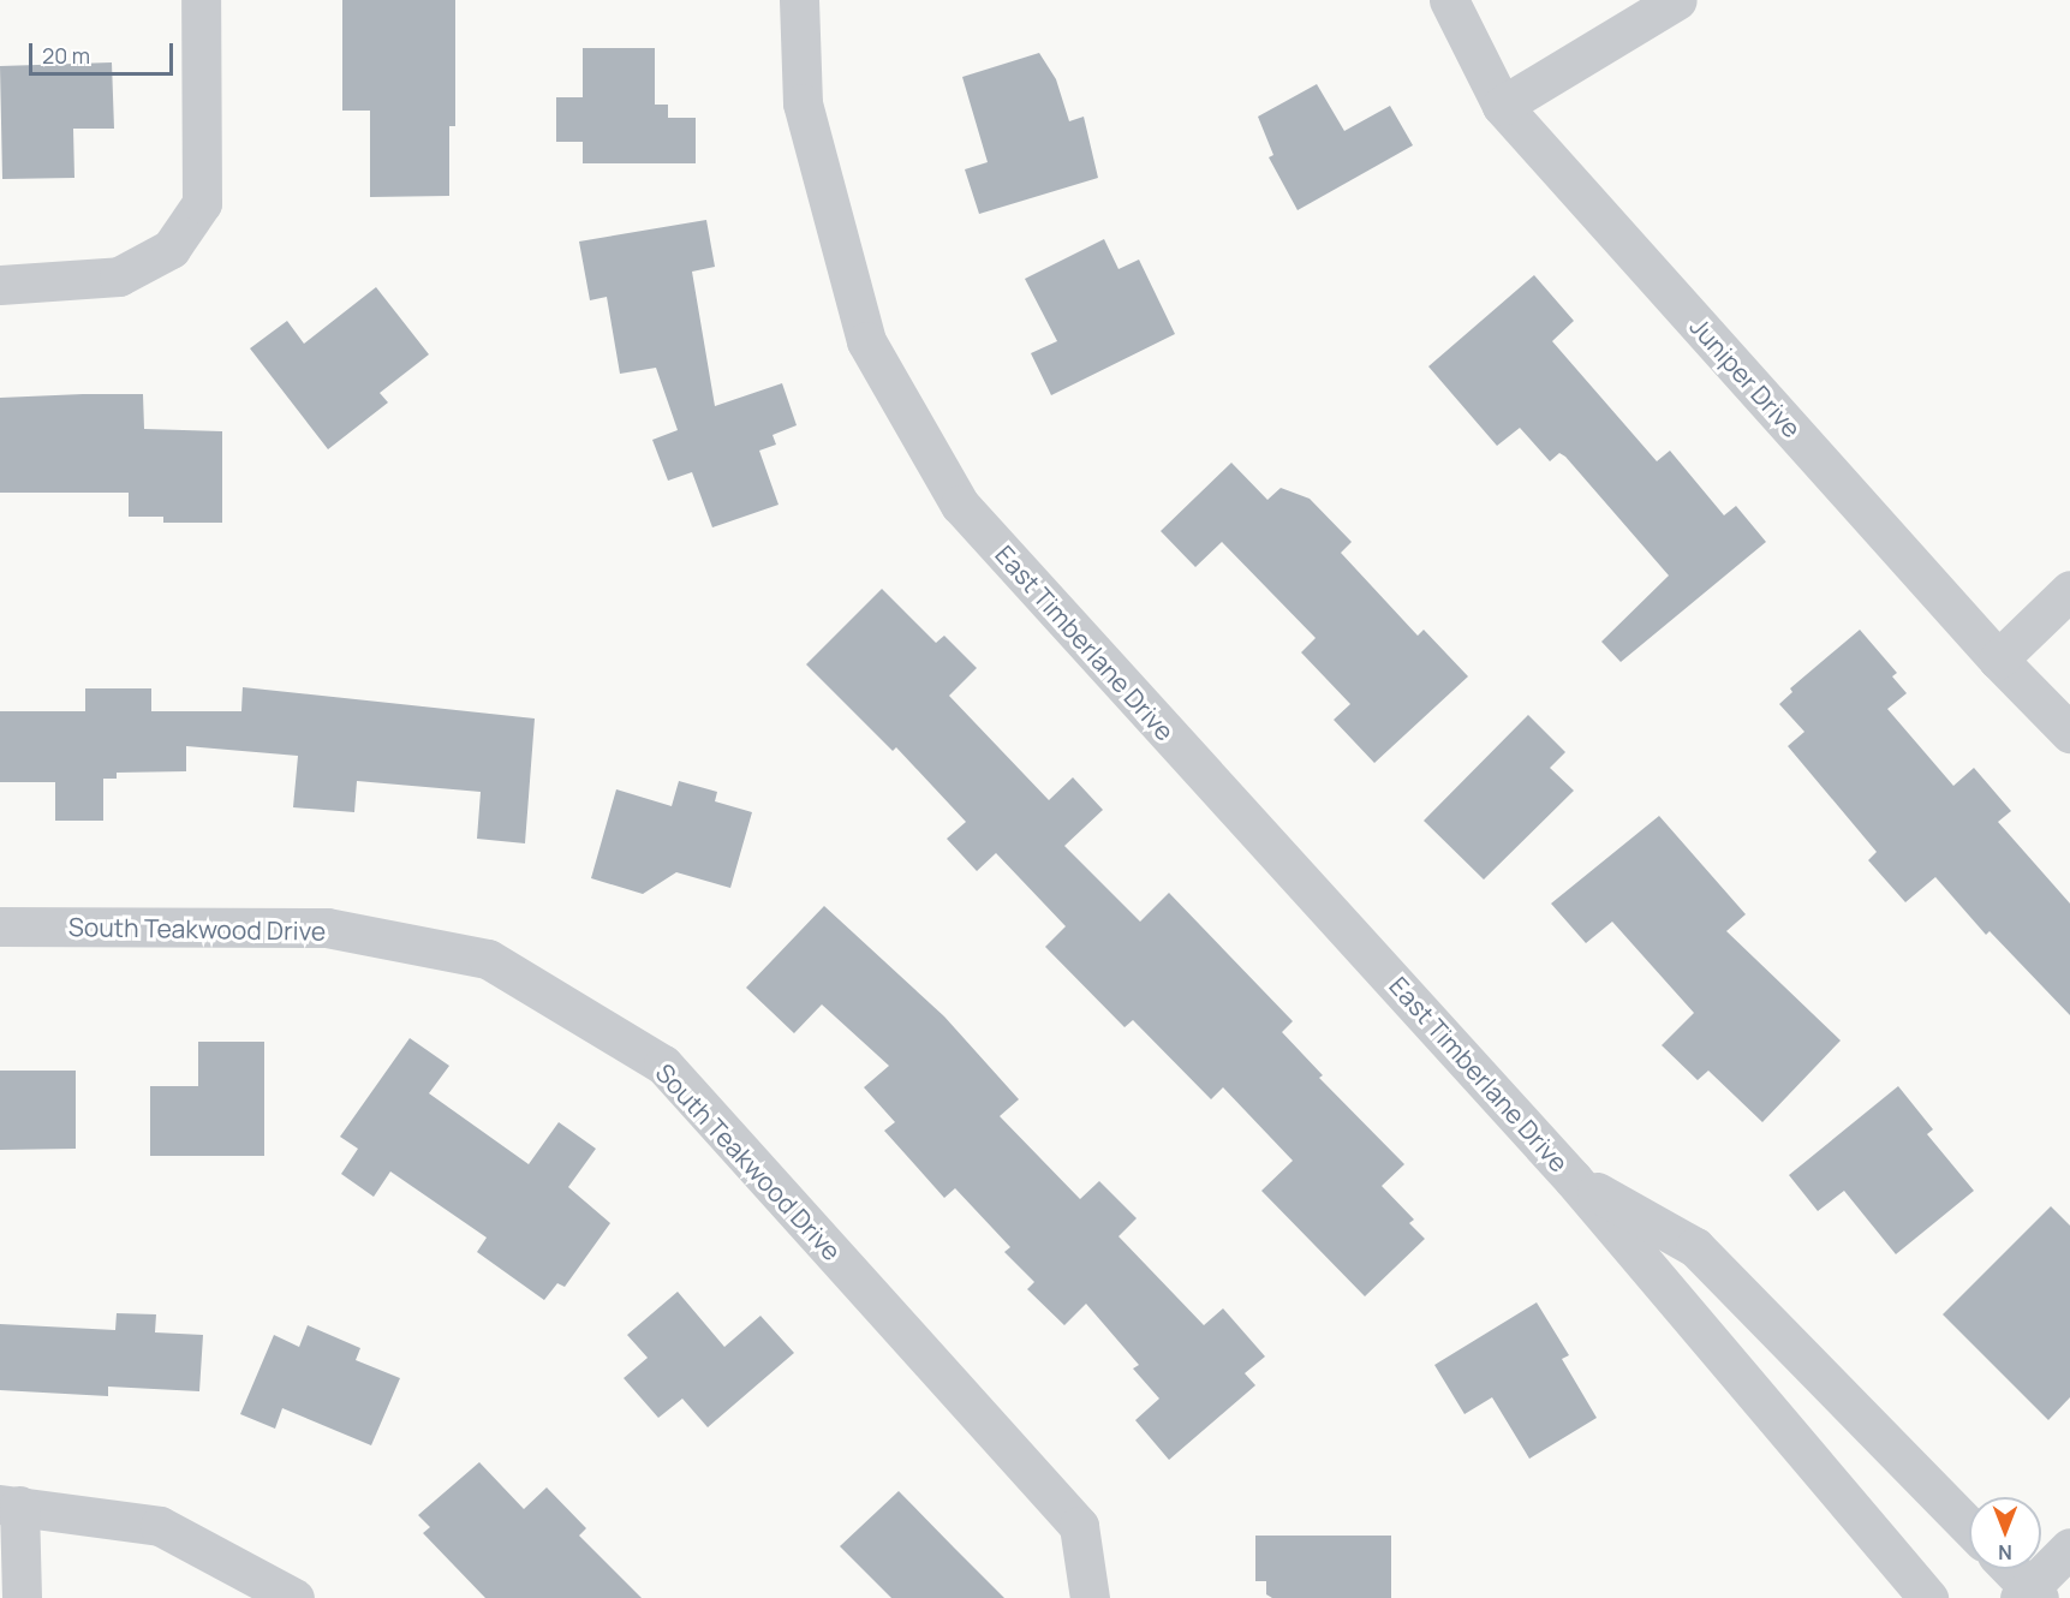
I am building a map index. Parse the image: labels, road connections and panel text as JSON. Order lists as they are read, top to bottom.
{
  "streets": {
    "street": ["Juniper Drive", "East Timberlane Drive", "South Teakwood Drive"]
  },
  "scale_bar": "20 m",
  "north": "bottom"
}
